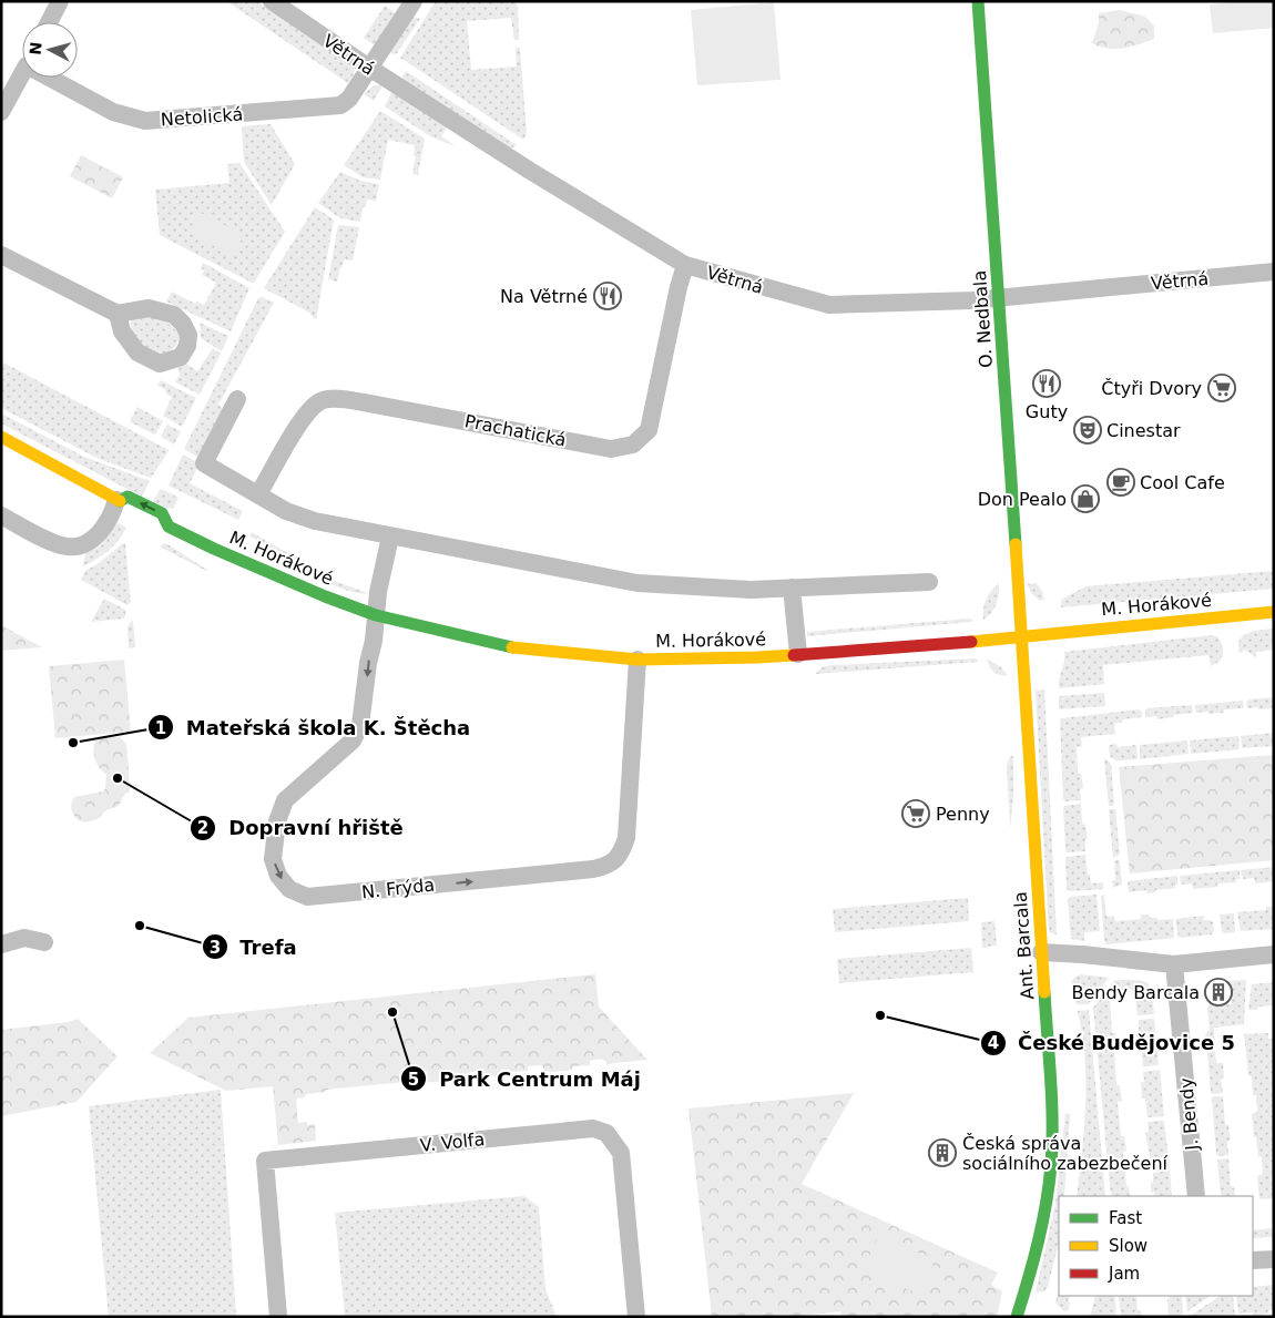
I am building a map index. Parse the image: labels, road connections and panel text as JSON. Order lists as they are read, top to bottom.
{
  "streets": {
    "street": [
      "Větrná",
      "Netolická",
      "O. Nedbala",
      "Prachatická",
      "M. Horákové",
      "N. Frýda",
      "Ant. Barcala",
      "J. Bendy",
      "V. Volfa"
    ]
  },
  "crossings": [
    ["Větrná", "Netolická"],
    ["Větrná", "O. Nedbala"],
    ["Větrná", "Prachatická"],
    ["O. Nedbala", "M. Horákové"],
    ["O. Nedbala", "Ant. Barcala"],
    ["M. Horákové", "N. Frýda"],
    ["M. Horákové", "Ant. Barcala"]
  ],
  "places": {
    "restaurant": ["Na Větrné", "Guty"],
    "supermarket": ["Čtyři Dvory", "Penny"],
    "theatre": ["Cinestar"],
    "cafe": ["Cool Cafe"],
    "shop": ["Don Pealo"],
    "other": [
      "Mateřská škola K. Štěcha",
      "Dopravní hřiště",
      "Trefa",
      "Park Centrum Máj",
      "České Budějovice 5"
    ],
    "building": ["Bendy Barcala", "Česká správa sociálního zabezbečení"]
  },
  "legend": ["Fast", "Slow", "Jam"],
  "north": "left"
}
